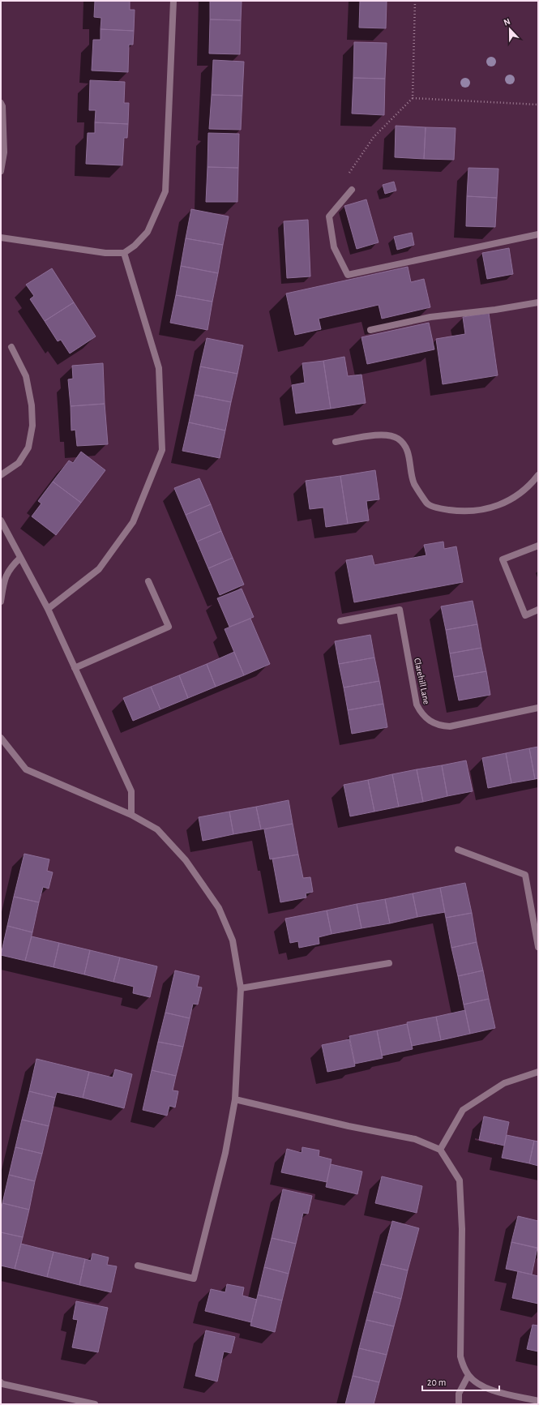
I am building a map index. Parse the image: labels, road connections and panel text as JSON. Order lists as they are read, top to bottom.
{
  "streets": {
    "street": ["Clarehill Lane"]
  },
  "scale_bar": "20 m",
  "north": "top"
}
